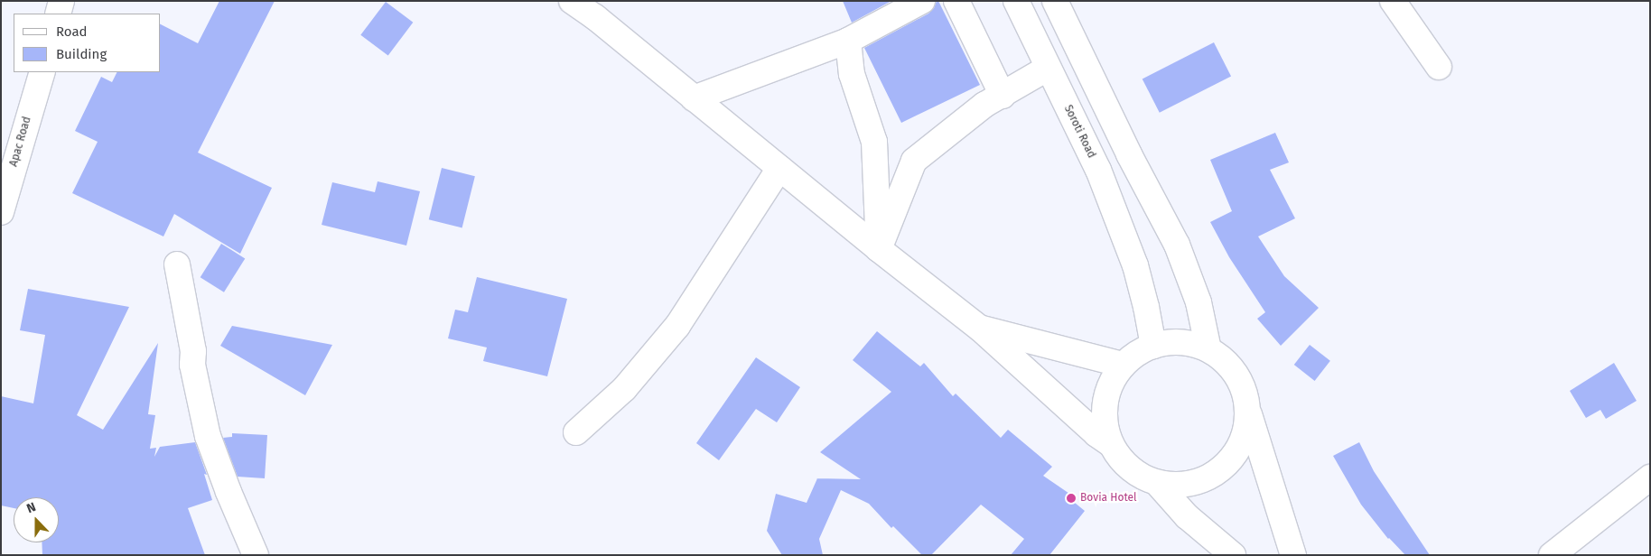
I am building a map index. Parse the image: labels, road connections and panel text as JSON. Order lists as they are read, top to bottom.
{
  "streets": {
    "main road": ["Soroti Road", "Apac Road"]
  },
  "places": ["Bovia Hotel"],
  "legend": ["Road", "Building"],
  "north": "top"
}
